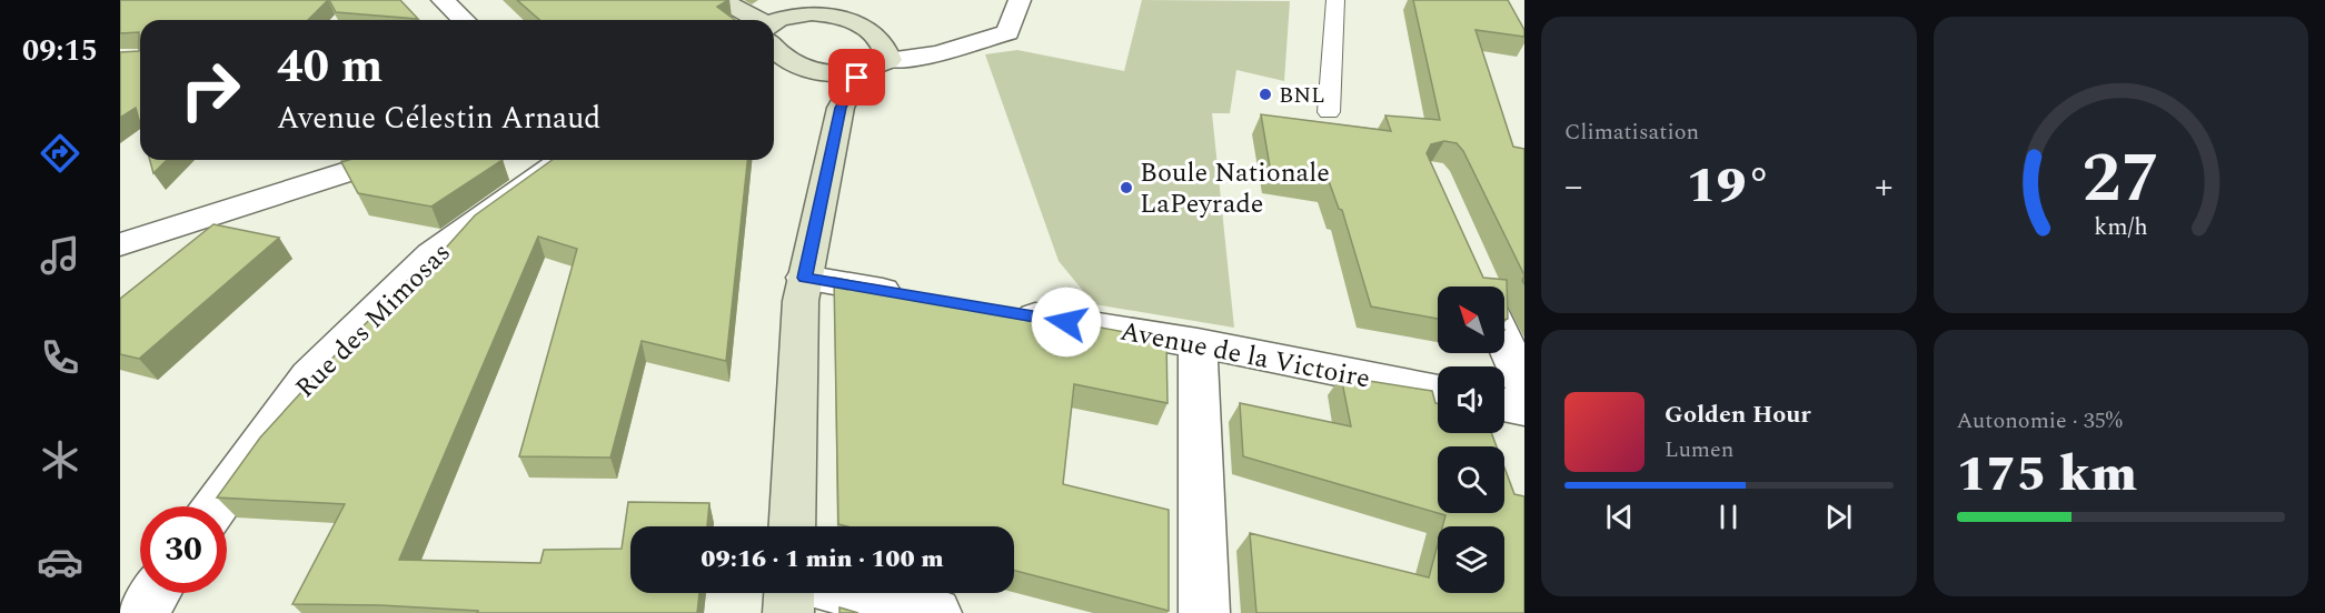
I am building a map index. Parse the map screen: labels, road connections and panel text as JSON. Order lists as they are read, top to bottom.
{
  "streets": {
    "street": ["Rue des Mimosas", "Avenue de la Victoire"]
  },
  "places": ["BNL", "Boule Nationale LaPeyrade"],
  "north": "top left",
  "page": {
    "tabs": "09:15",
    "tile": [
      "Climatisation",
      ["Autonomie · 35%", "175 km"]
    ],
    "turn": ["40 m", "Avenue Célestin Arnaud"],
    "heat": ["−", "19°", "+"],
    "song": ["Golden Hour", "Lumen"],
    "limit": "30",
    "trip": "09:16 · 1 min · 100 m",
    "gauge": ["27", "km/h"]
  }
}
